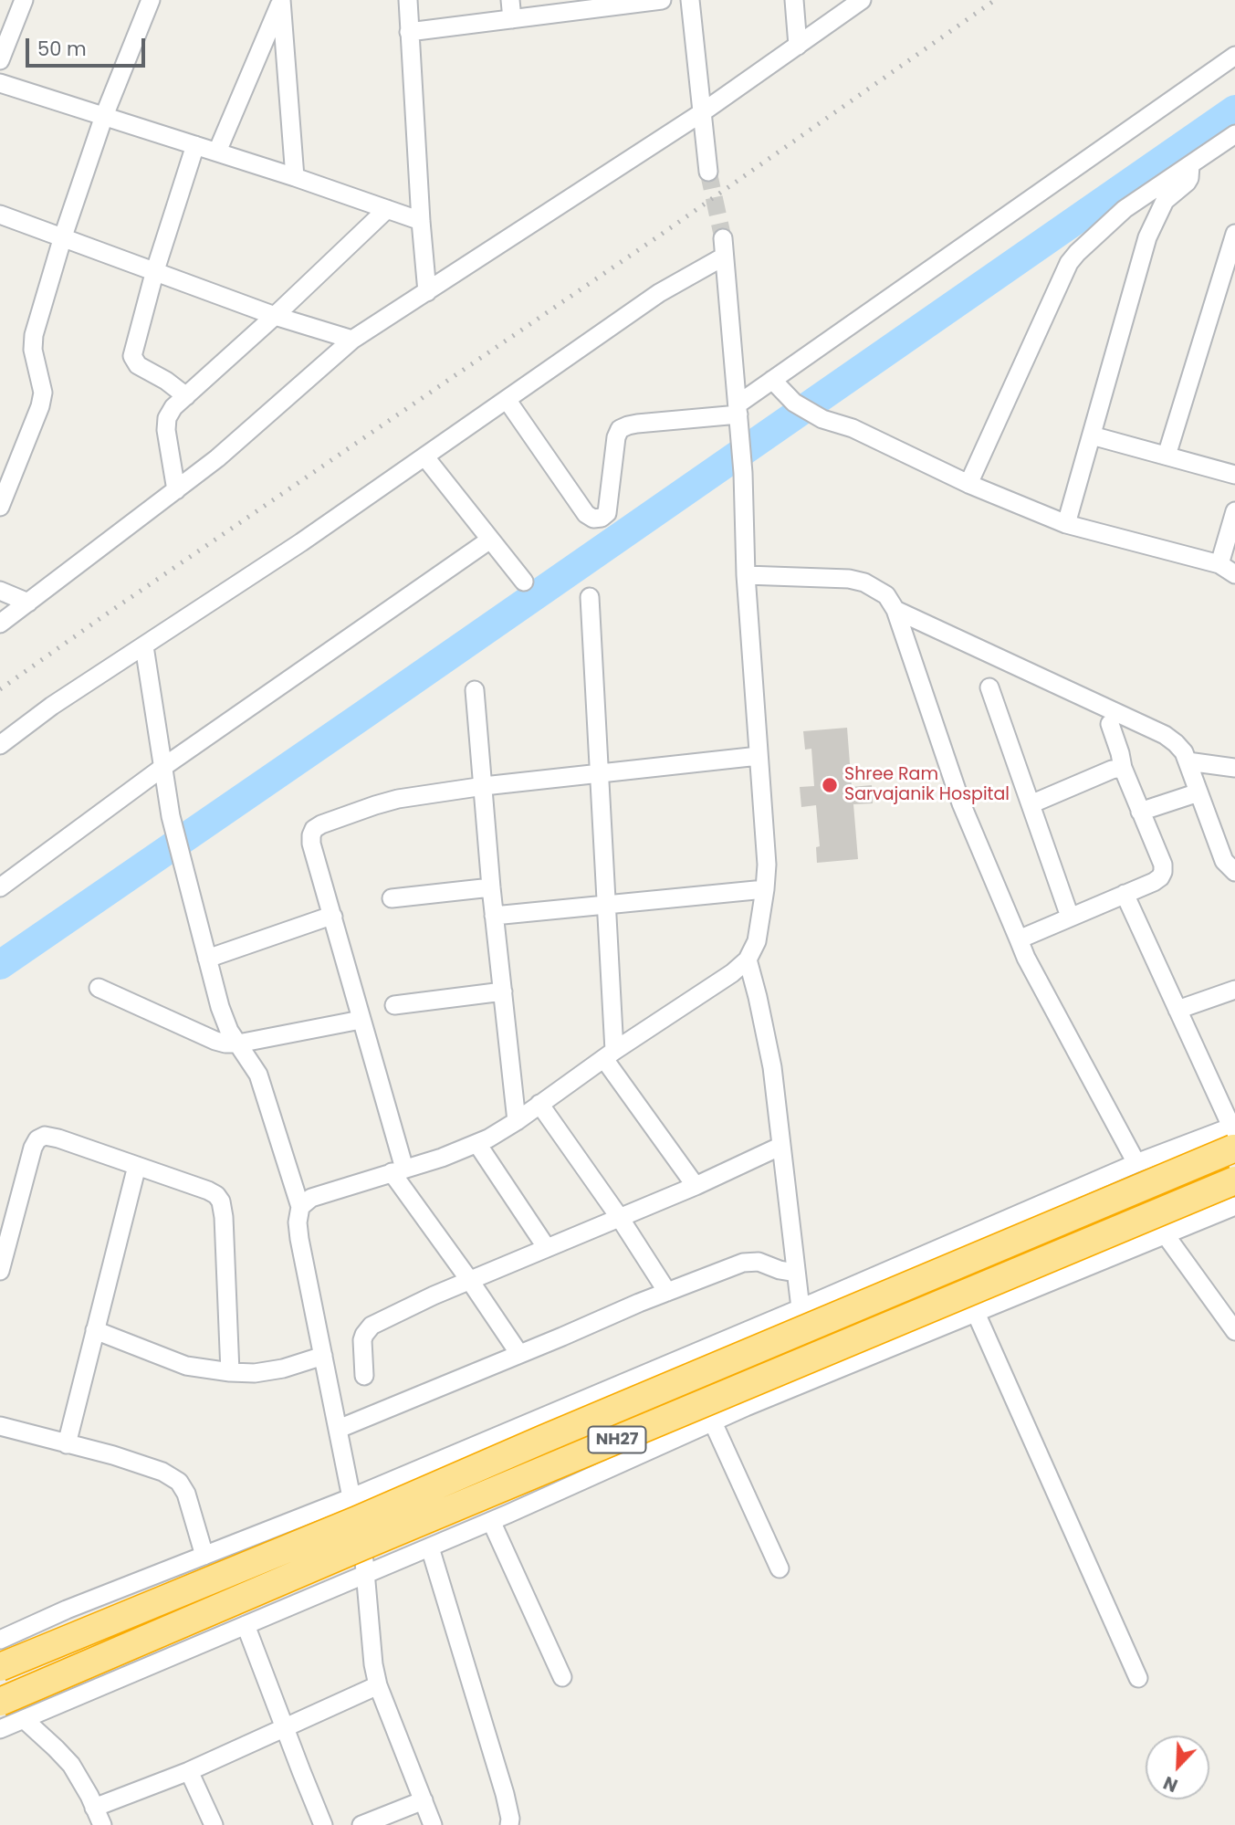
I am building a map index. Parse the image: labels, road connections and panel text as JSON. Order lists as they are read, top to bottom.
{
  "streets": {
    "highway": ["NH27"]
  },
  "places": ["Shree Ram Sarvajanik Hospital"],
  "scale_bar": "50 m",
  "north": "bottom left"
}
